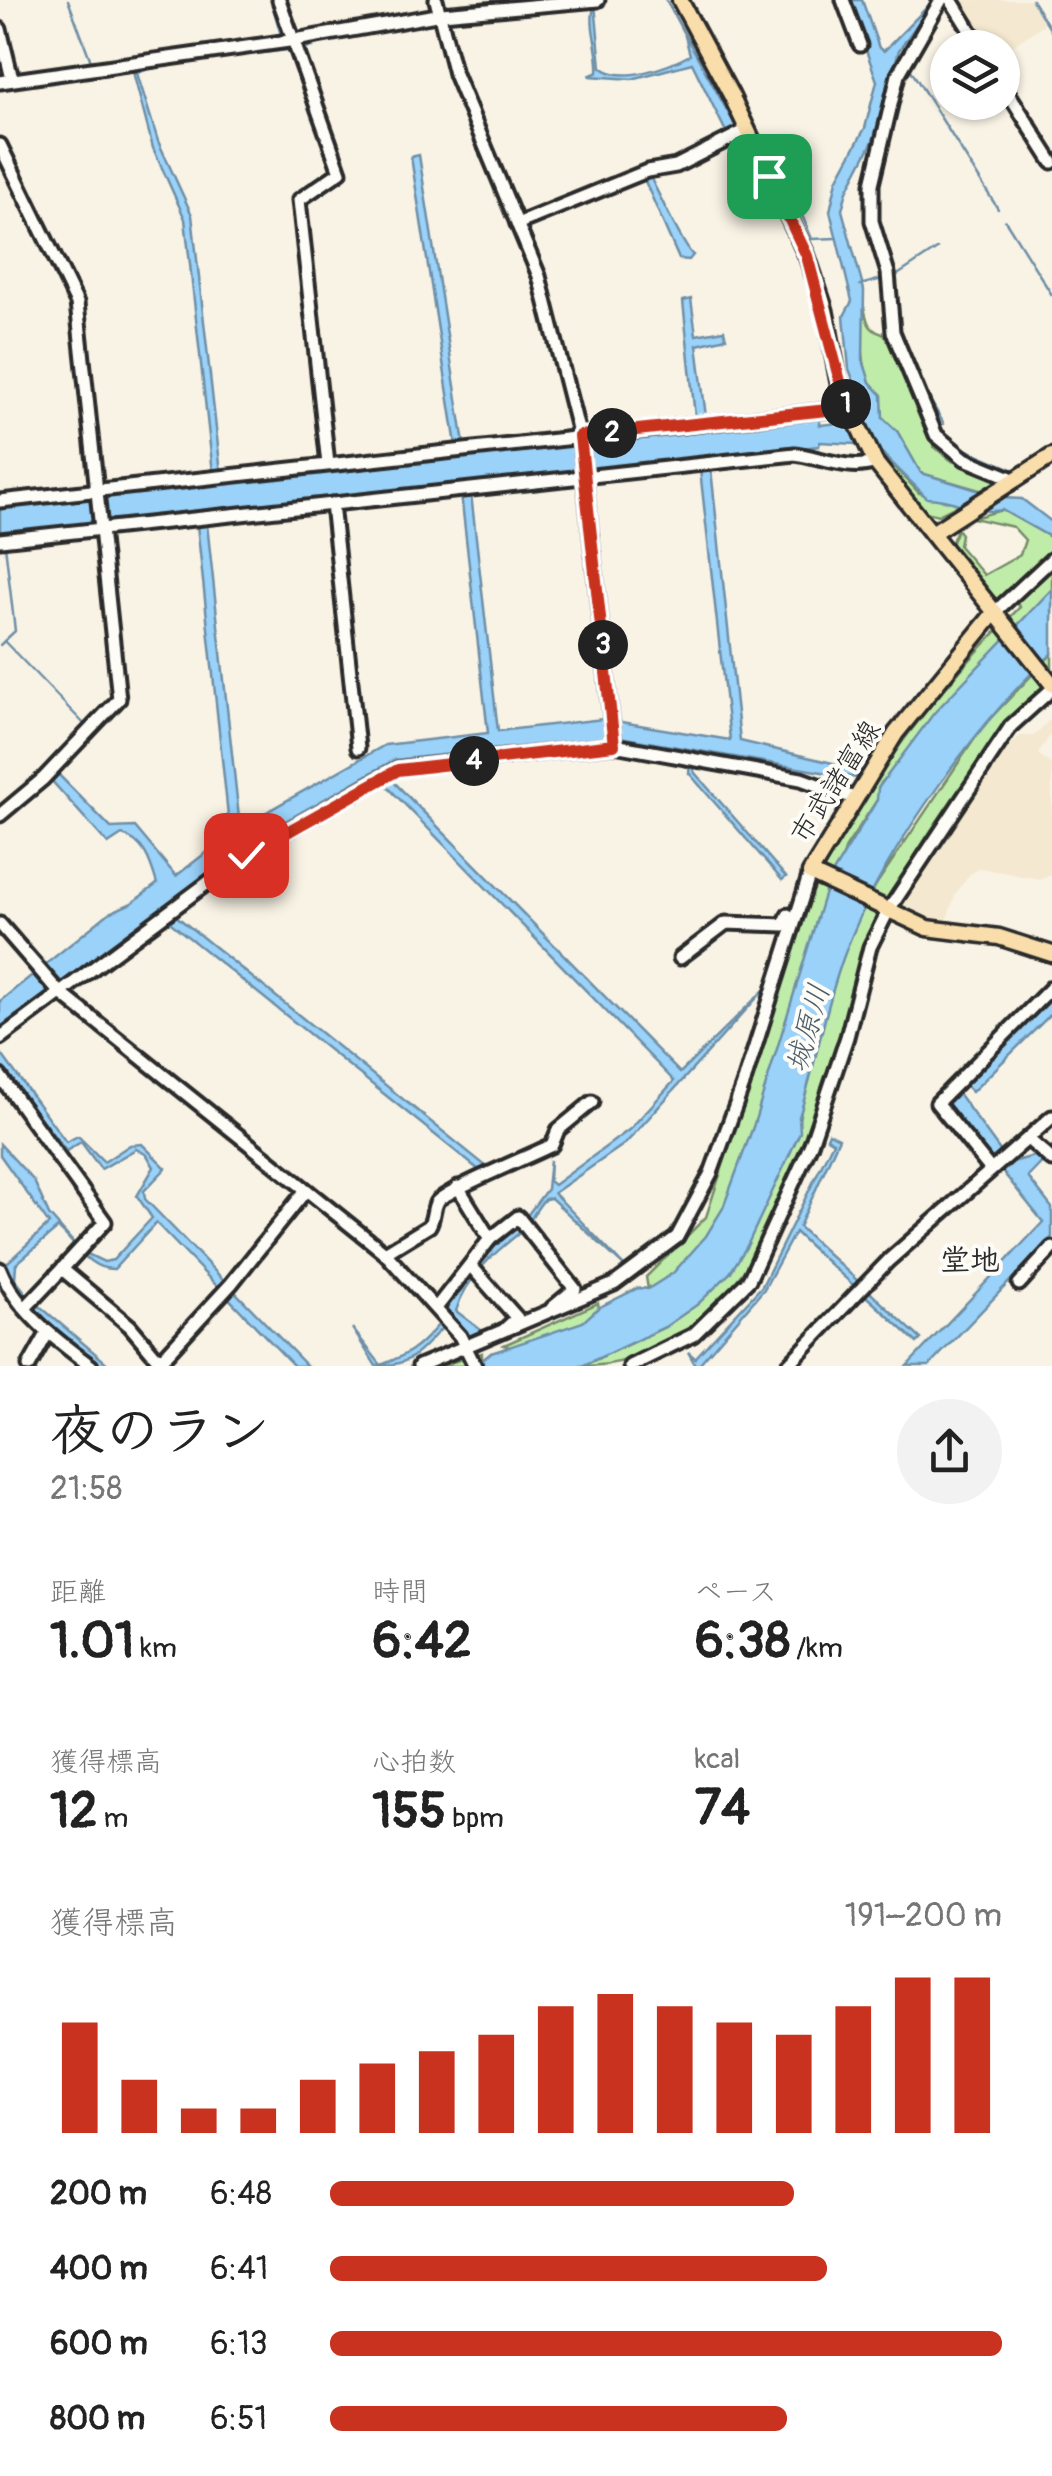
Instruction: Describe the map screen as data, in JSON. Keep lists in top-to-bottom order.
{
  "streets": {
    "main road": ["市武諸富線"]
  },
  "districts": ["堂地"],
  "water": ["城原川"],
  "page": {
    "pins": [
      "1",
      "2",
      "3",
      "4"
    ],
    "heading": ["夜のラン", "21:58"],
    "stats": [
      ["距離", "1.01 km"],
      ["時間", "6:42"],
      ["ペース", "6:38 /km"],
      ["獲得標高", "12 m"],
      ["心拍数", "155 bpm"],
      ["kcal", "74"]
    ],
    "chart": ["獲得標高", "191–200 m"],
    "list": [
      {
        "name": "200 m",
        "note": "6:48"
      },
      {
        "name": "400 m",
        "note": "6:41"
      },
      {
        "name": "600 m",
        "note": "6:13"
      },
      {
        "name": "800 m",
        "note": "6:51"
      }
    ]
  }
}
